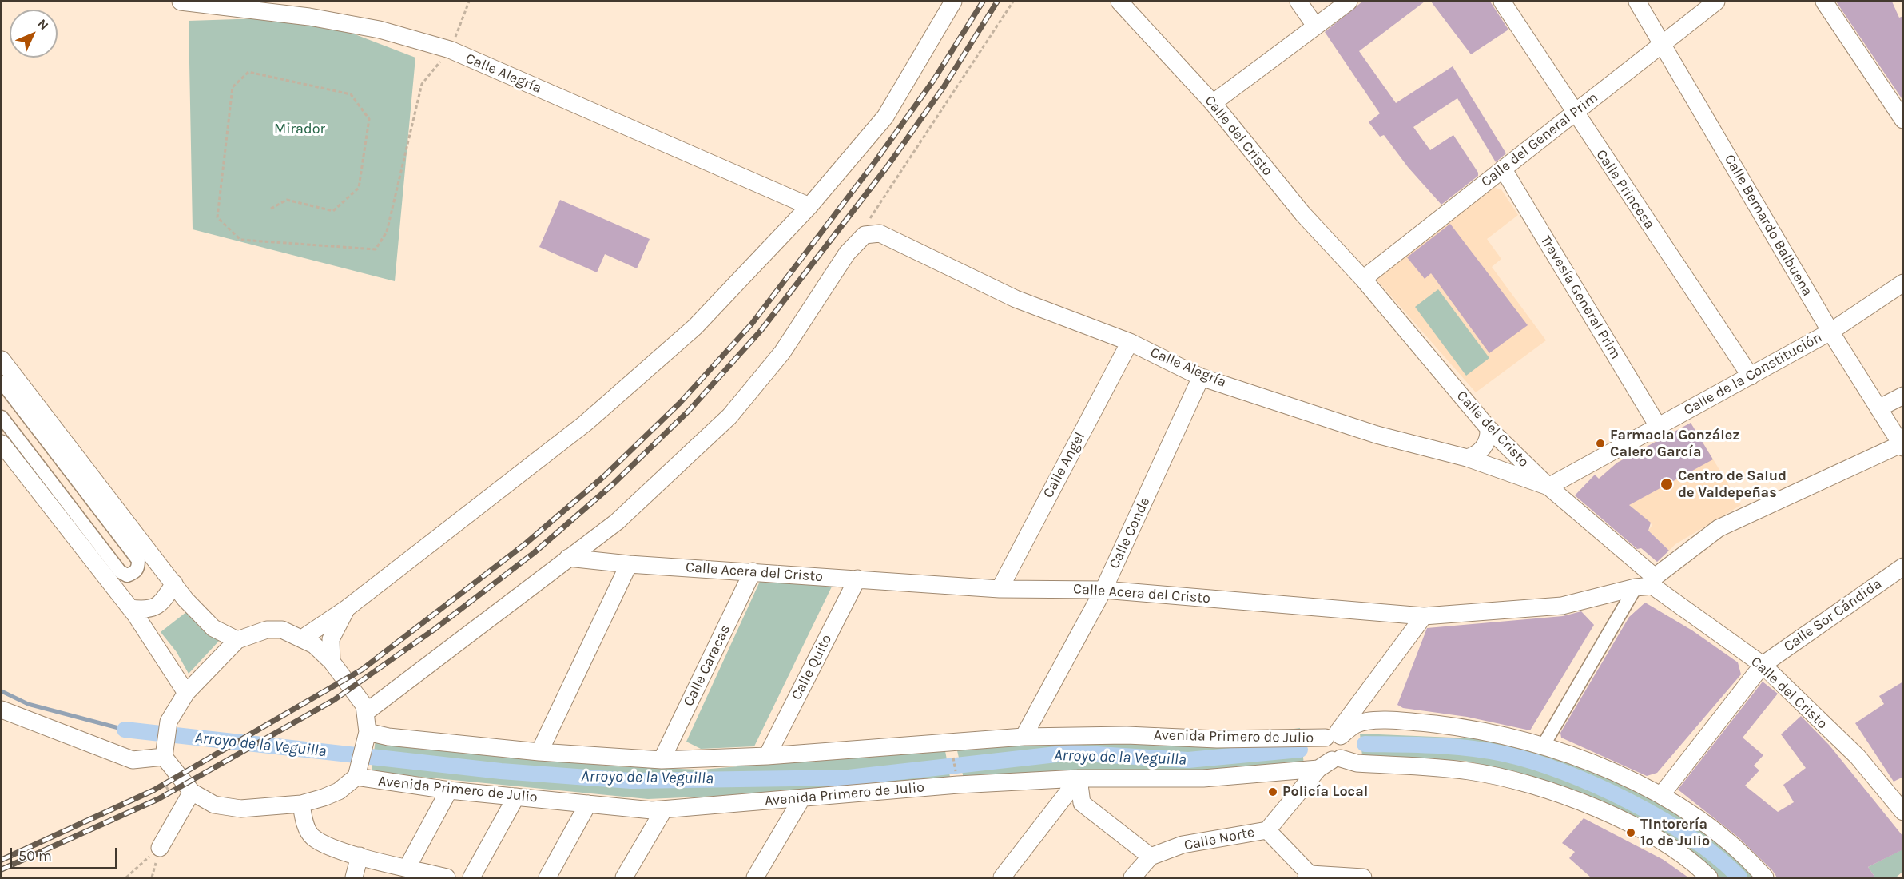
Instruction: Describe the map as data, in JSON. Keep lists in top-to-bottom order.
{
  "streets": {
    "street": [
      "Calle Alegría",
      "Calle del Cristo",
      "Calle del General Prim",
      "Calle Princesa",
      "Calle Bernardo Balbuena",
      "Travesía General Prim",
      "Calle de la Constitución",
      "Calle Angel",
      "Calle Conde",
      "Calle Acera del Cristo",
      "Calle Sor Cándida",
      "Calle Caracas",
      "Calle Quito",
      "Avenida Primero de Julio",
      "Calle Norte"
    ]
  },
  "crossings": [
    ["Calle Alegría", "Calle del Cristo"],
    ["Calle Alegría", "Calle de la Constitución"],
    ["Calle Alegría", "Calle Angel"],
    ["Calle Alegría", "Calle Conde"],
    ["Calle del Cristo", "Calle del General Prim"],
    ["Calle del Cristo", "Calle de la Constitución"],
    ["Calle del Cristo", "Calle Acera del Cristo"],
    ["Calle del Cristo", "Calle Sor Cándida"],
    ["Calle del General Prim", "Calle Princesa"],
    ["Calle del General Prim", "Calle Bernardo Balbuena"],
    ["Calle del General Prim", "Travesía General Prim"],
    ["Calle Princesa", "Calle de la Constitución"],
    ["Calle Bernardo Balbuena", "Calle de la Constitución"],
    ["Travesía General Prim", "Calle de la Constitución"],
    ["Calle Angel", "Calle Acera del Cristo"],
    ["Calle Conde", "Calle Acera del Cristo"],
    ["Calle Conde", "Avenida Primero de Julio"],
    ["Calle Acera del Cristo", "Calle Caracas"],
    ["Calle Acera del Cristo", "Calle Quito"],
    ["Calle Caracas", "Avenida Primero de Julio"],
    ["Calle Quito", "Avenida Primero de Julio"],
    ["Avenida Primero de Julio", "Calle Norte"]
  ],
  "water": ["Arroyo de la Veguilla"],
  "parks": ["Mirador"],
  "places": [
    "Farmacia González Calero García",
    "Centro de Salud de Valdepeñas",
    "Policía Local",
    "Tintorería 1º de Julio"
  ],
  "scale_bar": "50 m",
  "north": "top right"
}
